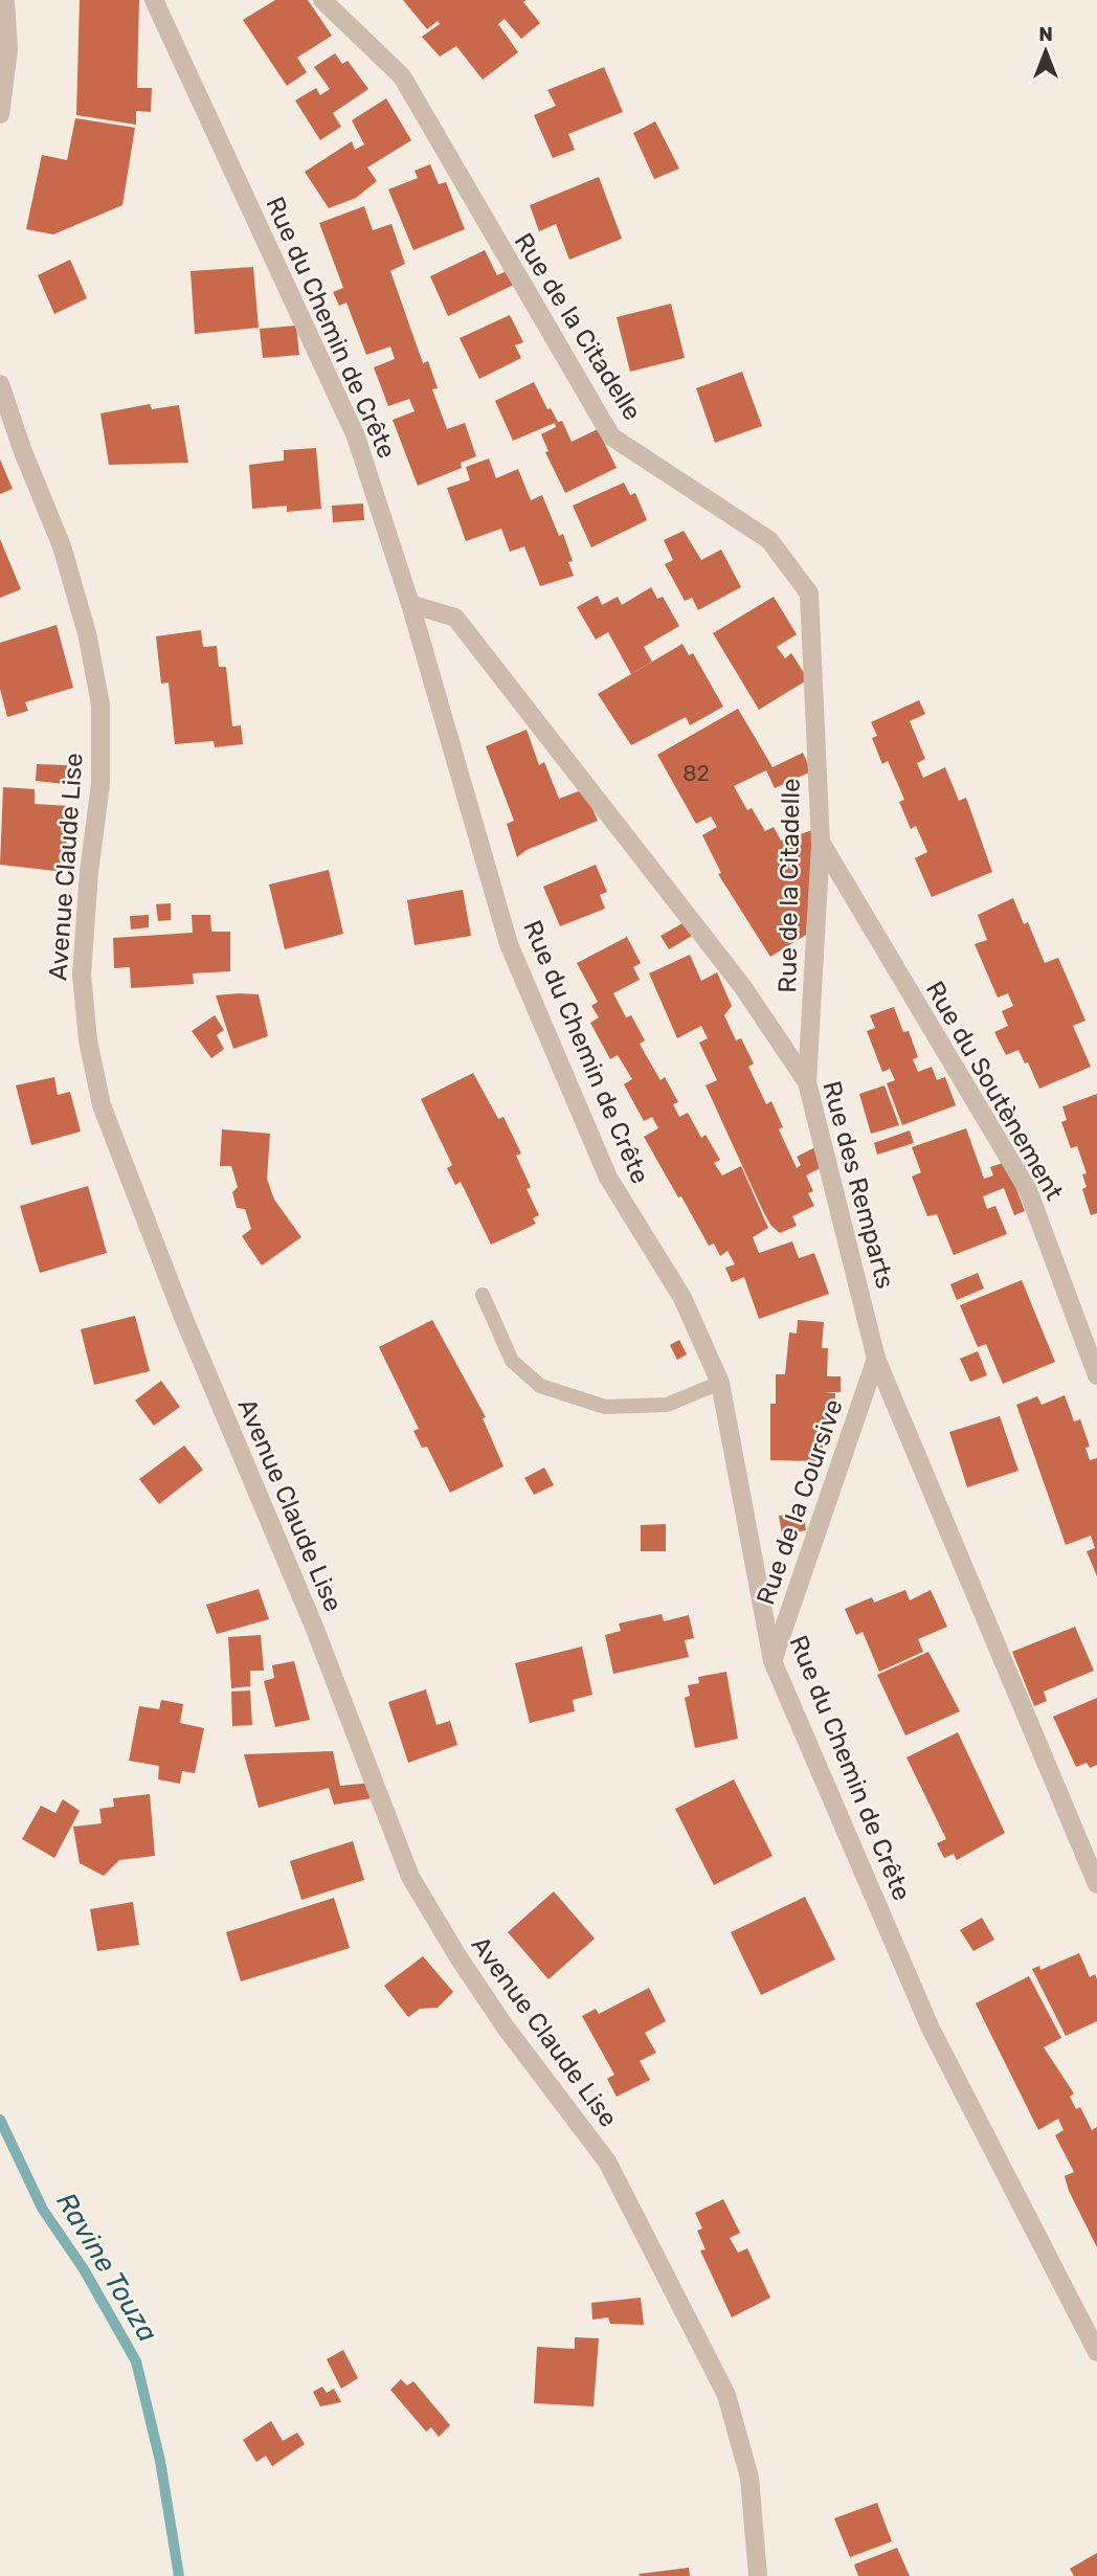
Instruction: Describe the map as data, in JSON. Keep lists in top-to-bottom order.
{
  "streets": {
    "street": [
      "Rue de la Citadelle",
      "Rue du Chemin de Crête",
      "Avenue Claude Lise",
      "Rue du Soutènement",
      "Rue des Remparts",
      "Rue de la Coursive"
    ]
  },
  "crossings": [
    ["Rue de la Citadelle", "Rue du Soutènement"],
    ["Rue de la Citadelle", "Rue des Remparts"],
    ["Rue du Chemin de Crête", "Rue des Remparts"],
    ["Rue du Chemin de Crête", "Rue de la Coursive"],
    ["Rue des Remparts", "Rue de la Coursive"]
  ],
  "water": ["Ravine Touza"],
  "house_numbers": ["82"],
  "north": "top"
}
